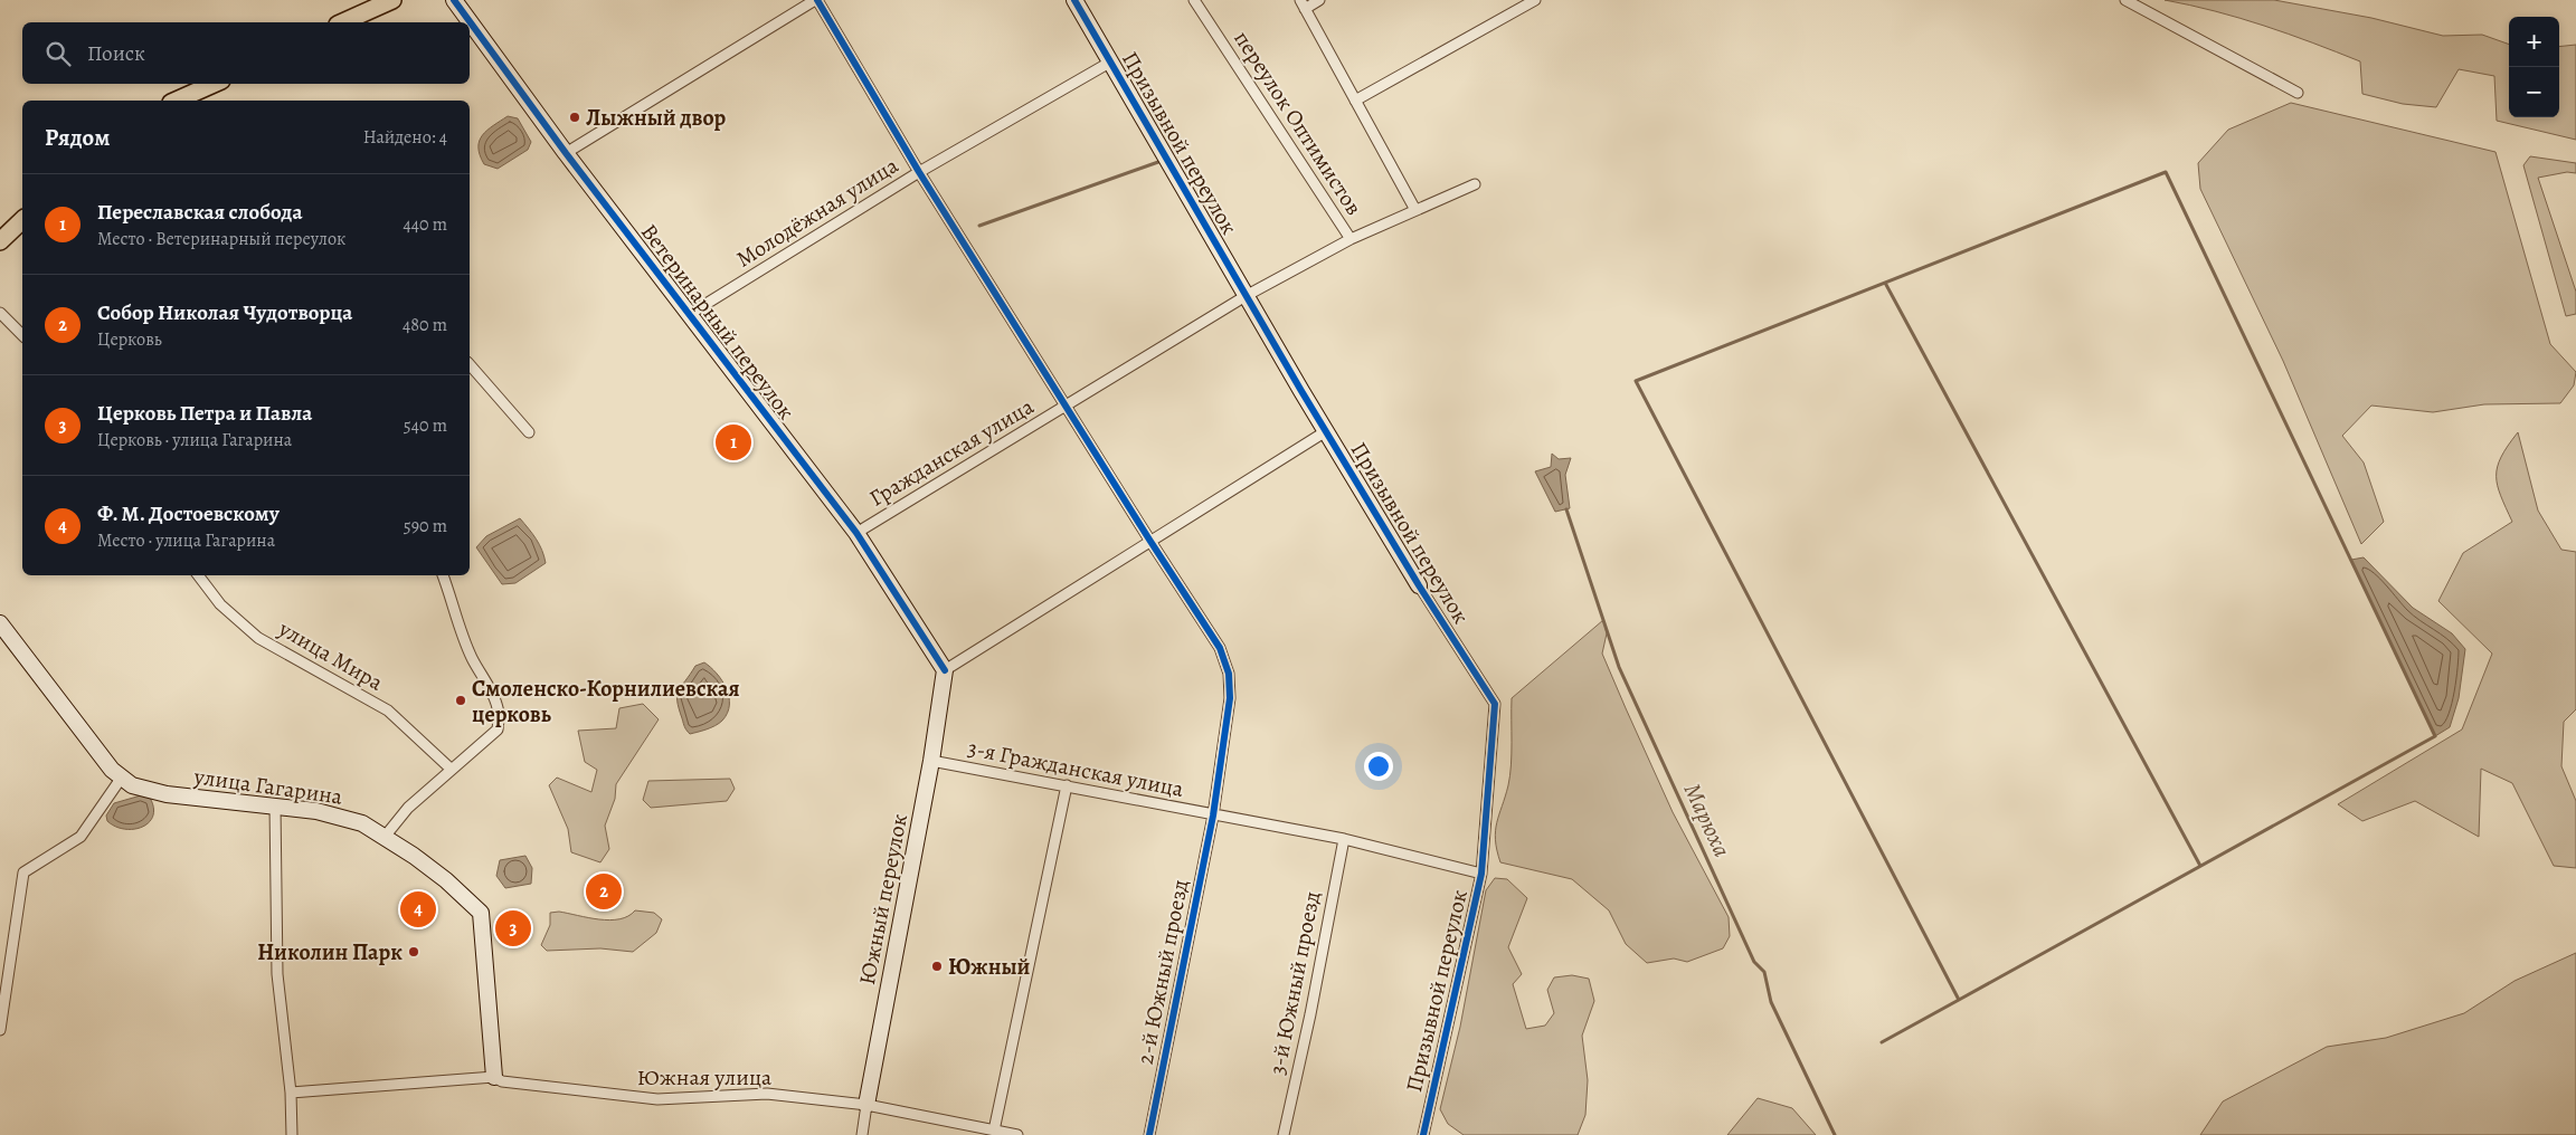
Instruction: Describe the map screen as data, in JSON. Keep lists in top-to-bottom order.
{
  "streets": {
    "street": [
      "переулок Оптимистов",
      "Призывной переулок",
      "Молодёжная улица",
      "Ветеринарный переулок",
      "Гражданская улица",
      "улица Мира",
      "3-я Гражданская улица",
      "улица Гагарина",
      "Южный переулок",
      "2-й Южный проезд",
      "3-й Южный проезд",
      "Южная улица"
    ]
  },
  "crossings": [
    ["переулок Оптимистов", "Гражданская улица"],
    ["Призывной переулок", "Молодёжная улица"],
    ["Призывной переулок", "Гражданская улица"],
    ["Призывной переулок", "3-я Гражданская улица"],
    ["Молодёжная улица", "Ветеринарный переулок"],
    ["Ветеринарный переулок", "Гражданская улица"],
    ["Ветеринарный переулок", "Южный переулок"],
    ["Гражданская улица", "3-я Гражданская улица"],
    ["3-я Гражданская улица", "Южный переулок"],
    ["3-я Гражданская улица", "2-й Южный проезд"],
    ["3-я Гражданская улица", "3-й Южный проезд"],
    ["улица Гагарина", "Южная улица"],
    ["Южный переулок", "Южная улица"]
  ],
  "water": ["Марюха"],
  "places": [
    "Лыжный двор",
    "Смоленско-Корнилиевская церковь",
    "Николин Парк",
    "Южный"
  ],
  "page": {
    "map_buttons": ["+", "−"],
    "search": "Поиск",
    "heading": ["Рядом", "Найдено: 4"],
    "list": [
      {
        "mark": "1",
        "name": "Переславская слобода",
        "note": "Место · Ветеринарный переулок",
        "value": "440 m"
      },
      {
        "mark": "2",
        "name": "Собор Николая Чудотворца",
        "note": "Церковь",
        "value": "480 m"
      },
      {
        "mark": "3",
        "name": "Церковь Петра и Павла",
        "note": "Церковь · улица Гагарина",
        "value": "540 m"
      },
      {
        "mark": "4",
        "name": "Ф. М. Достоевскому",
        "note": "Место · улица Гагарина",
        "value": "590 m"
      }
    ],
    "pins": [
      "1",
      "2",
      "4",
      "3"
    ]
  }
}
